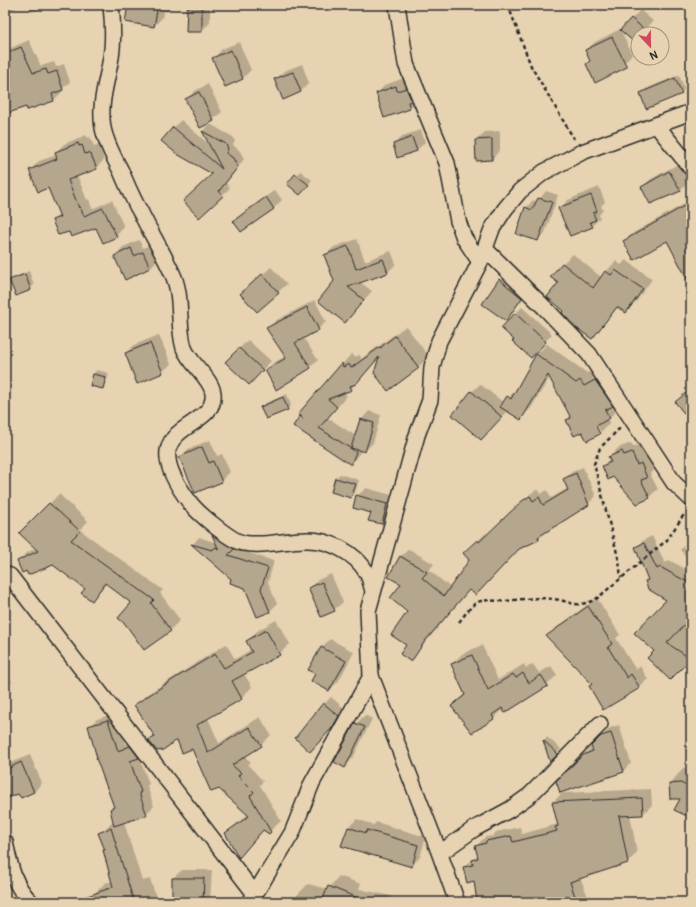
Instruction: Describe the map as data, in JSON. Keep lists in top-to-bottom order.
{
  "north": "bottom"
}
